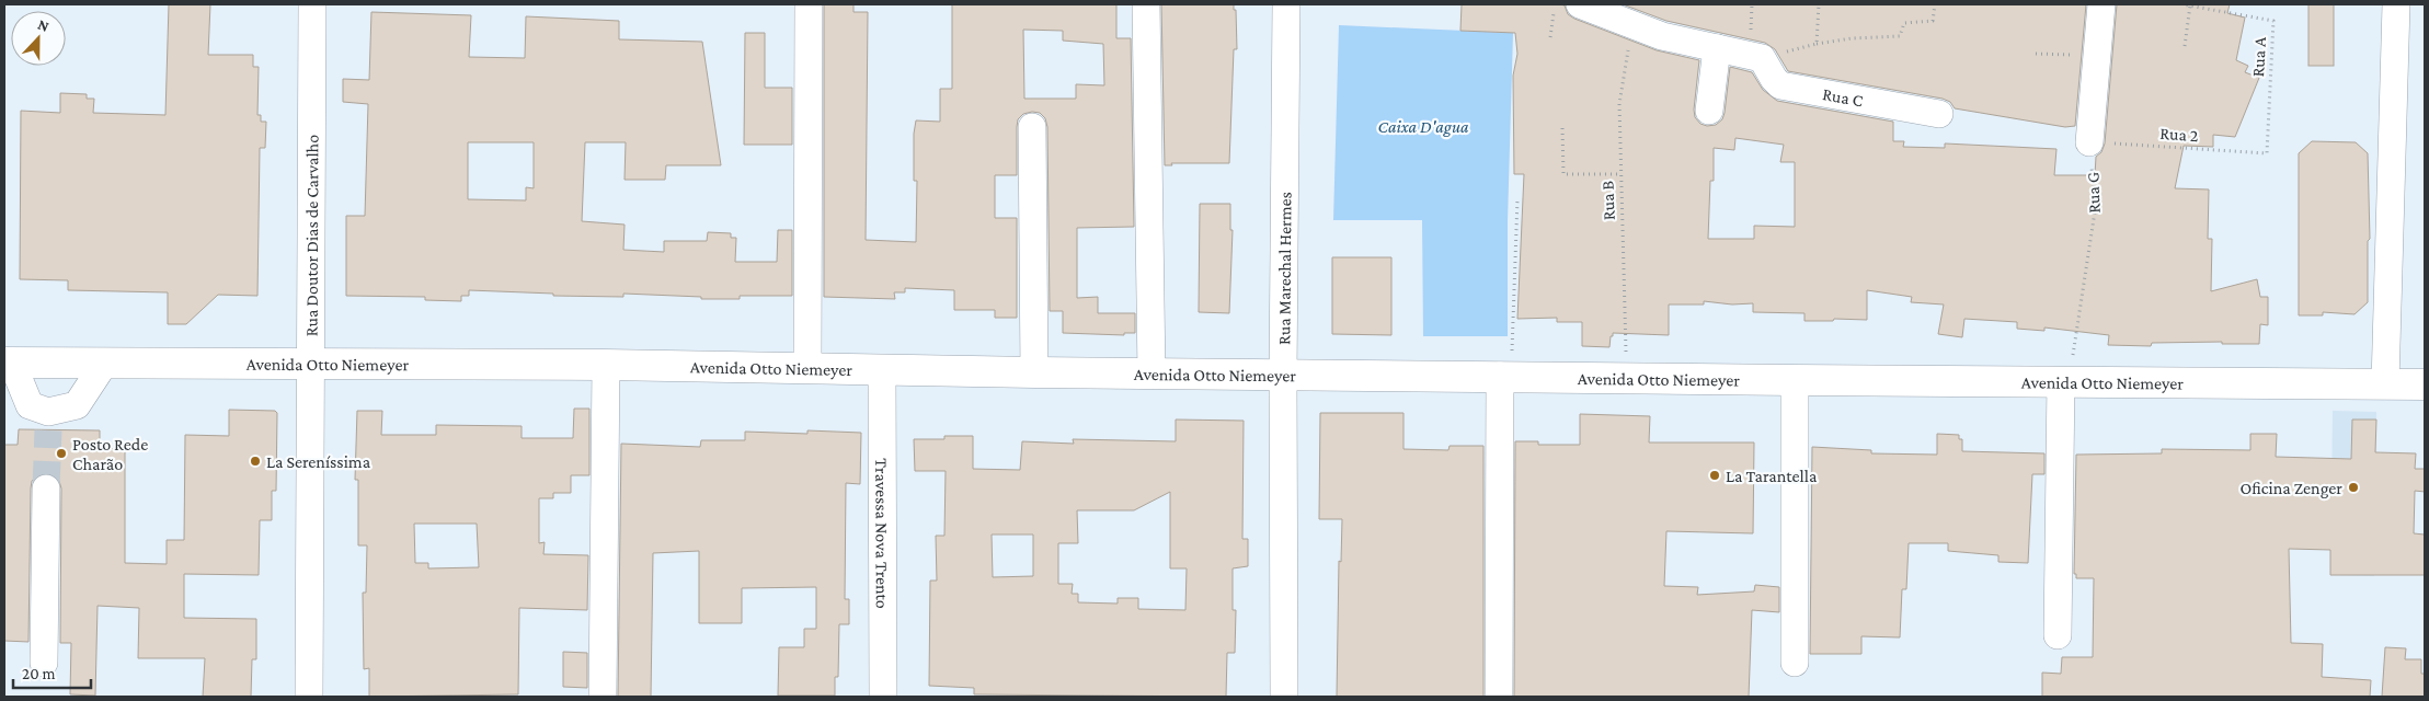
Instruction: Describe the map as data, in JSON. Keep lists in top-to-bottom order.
{
  "streets": {
    "main road": ["Avenida Otto Niemeyer"],
    "street": [
      "Rua C",
      "Rua Doutor Dias de Carvalho",
      "Rua Marechal Hermes",
      "Travessa Nova Trento"
    ],
    "path": [
      "Rua A",
      "Rua 2",
      "Rua G",
      "Rua B"
    ]
  },
  "crossings": [
    ["Rua A", "Rua 2"],
    ["Rua 2", "Rua G"],
    ["Rua G", "Avenida Otto Niemeyer"],
    ["Rua B", "Avenida Otto Niemeyer"],
    ["Rua Doutor Dias de Carvalho", "Avenida Otto Niemeyer"],
    ["Rua Marechal Hermes", "Avenida Otto Niemeyer"],
    ["Avenida Otto Niemeyer", "Travessa Nova Trento"]
  ],
  "parks": ["Caixa D'agua"],
  "places": [
    "Posto Rede Charão",
    "La Sereníssima",
    "La Tarantella",
    "Oficina Zenger"
  ],
  "scale_bar": "20 m",
  "north": "top"
}
